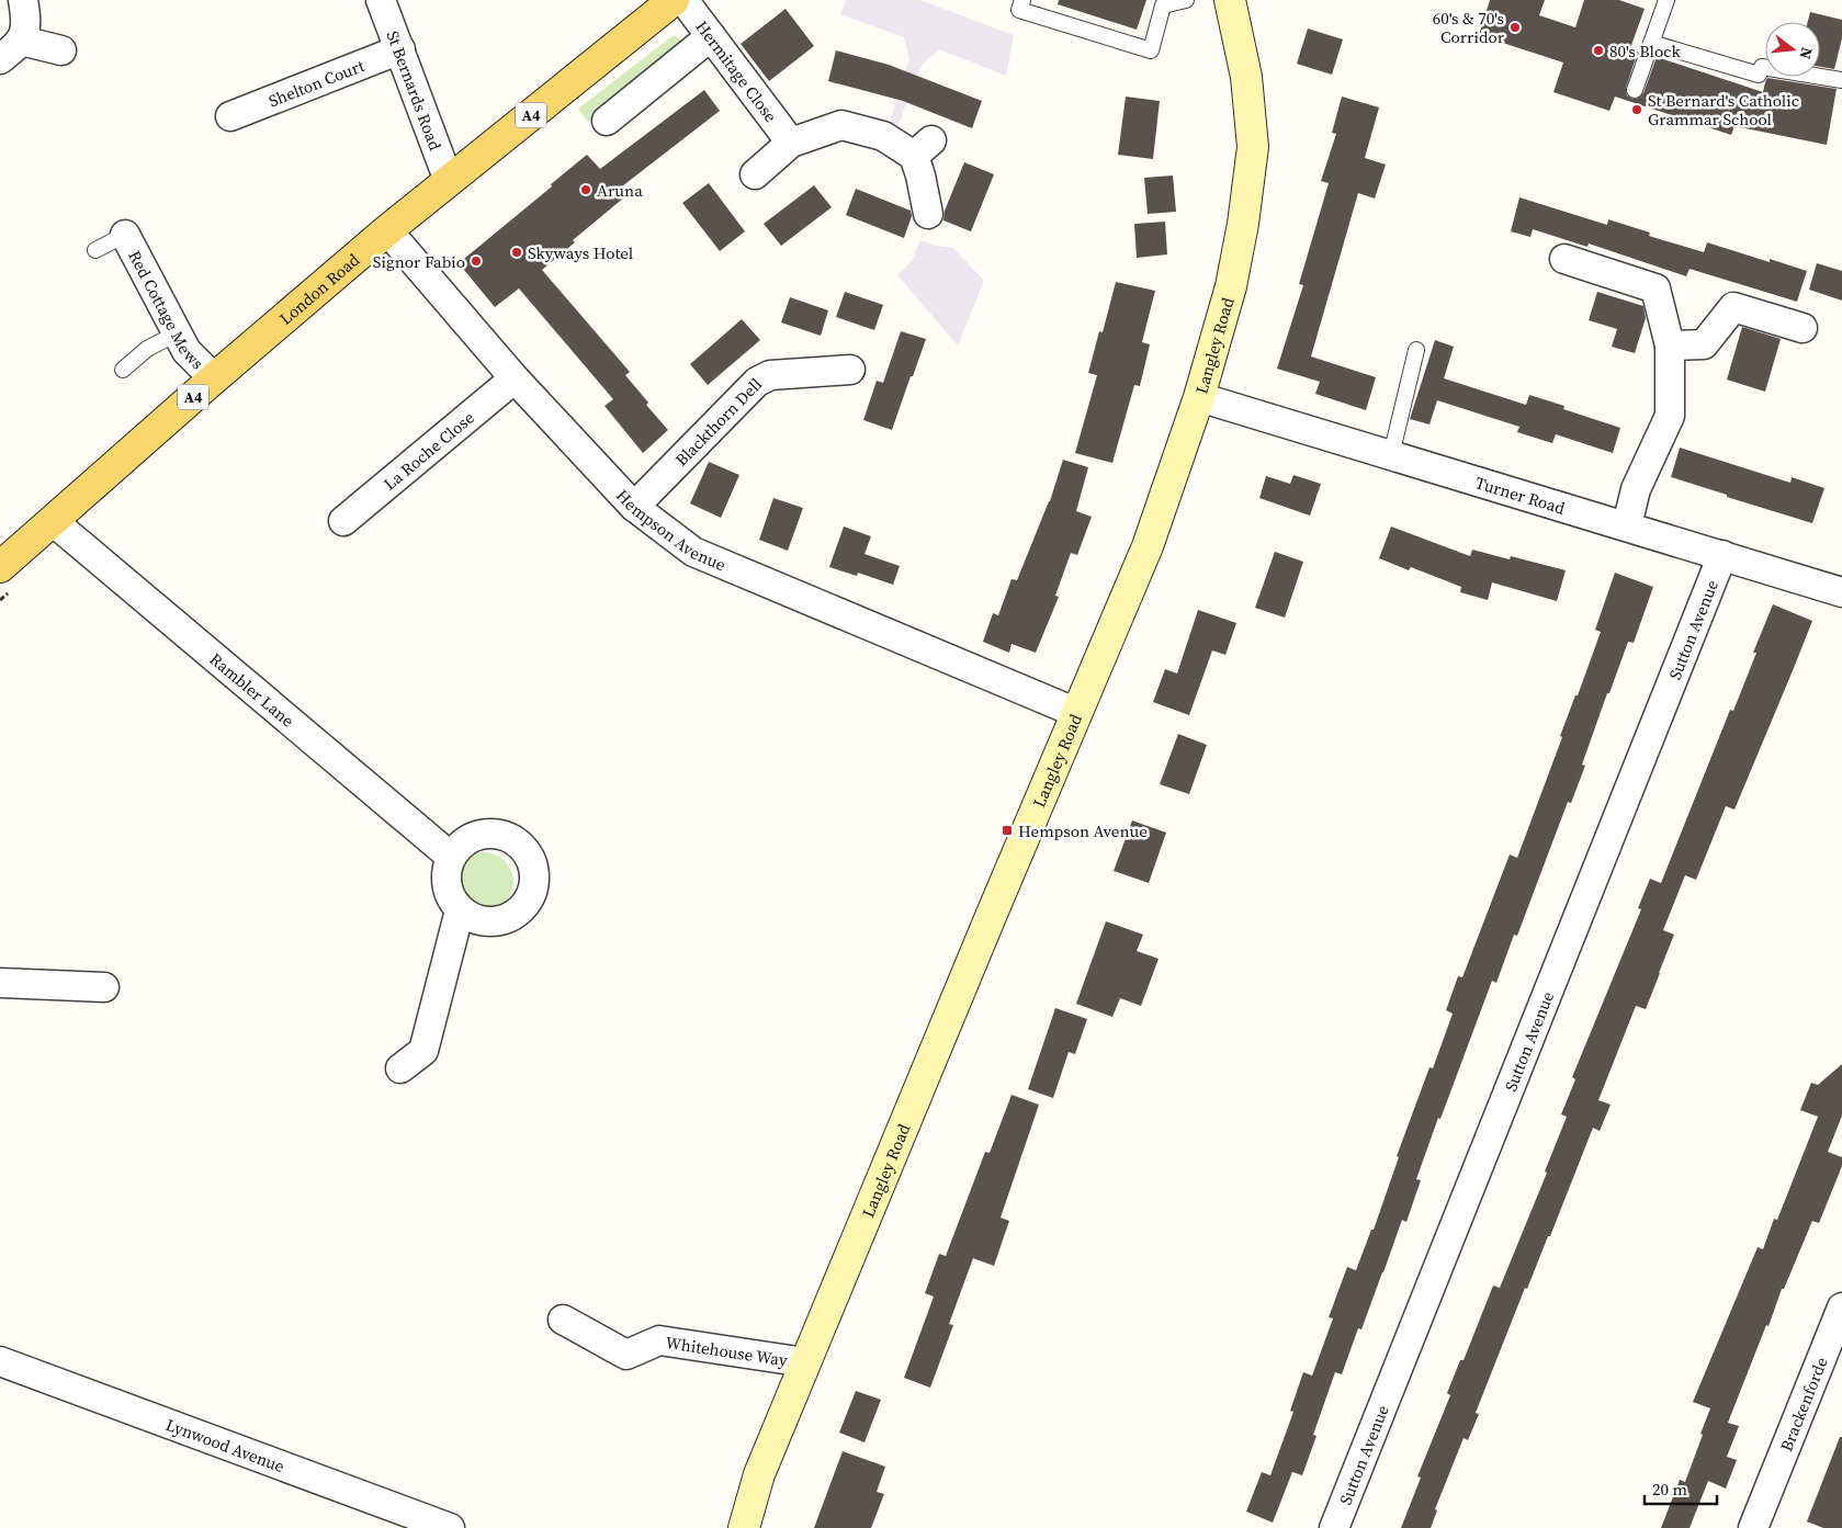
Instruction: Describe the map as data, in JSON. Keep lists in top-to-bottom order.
{
  "streets": {
    "main road": ["A4", "London Road"],
    "street": [
      "Hermitage Close",
      "Shelton Court",
      "St Bernards Road",
      "Red Cottage Mews",
      "Langley Road",
      "Blackthorn Dell",
      "La Roche Close",
      "Turner Road",
      "Hempson Avenue",
      "Sutton Avenue",
      "Rambler Lane",
      "Whitehouse Way",
      "Brackenforde",
      "Lynwood Avenue"
    ]
  },
  "crossings": [
    ["Shelton Court", "St Bernards Road"],
    ["St Bernards Road", "London Road"],
    ["London Road", "Red Cottage Mews"],
    ["London Road", "Hempson Avenue"],
    ["London Road", "Rambler Lane"],
    ["Langley Road", "Turner Road"],
    ["Langley Road", "Hempson Avenue"],
    ["Langley Road", "Whitehouse Way"],
    ["Blackthorn Dell", "Hempson Avenue"],
    ["La Roche Close", "Hempson Avenue"],
    ["Turner Road", "Sutton Avenue"]
  ],
  "places": {
    "other": [
      "60's & 70's Corridor",
      "80's Block",
      "St Bernard's Catholic Grammar School",
      "Aruna",
      "Skyways Hotel",
      "Signor Fabio"
    ],
    "transit": ["Hempson Avenue"]
  },
  "scale_bar": "20 m",
  "north": "right"
}
